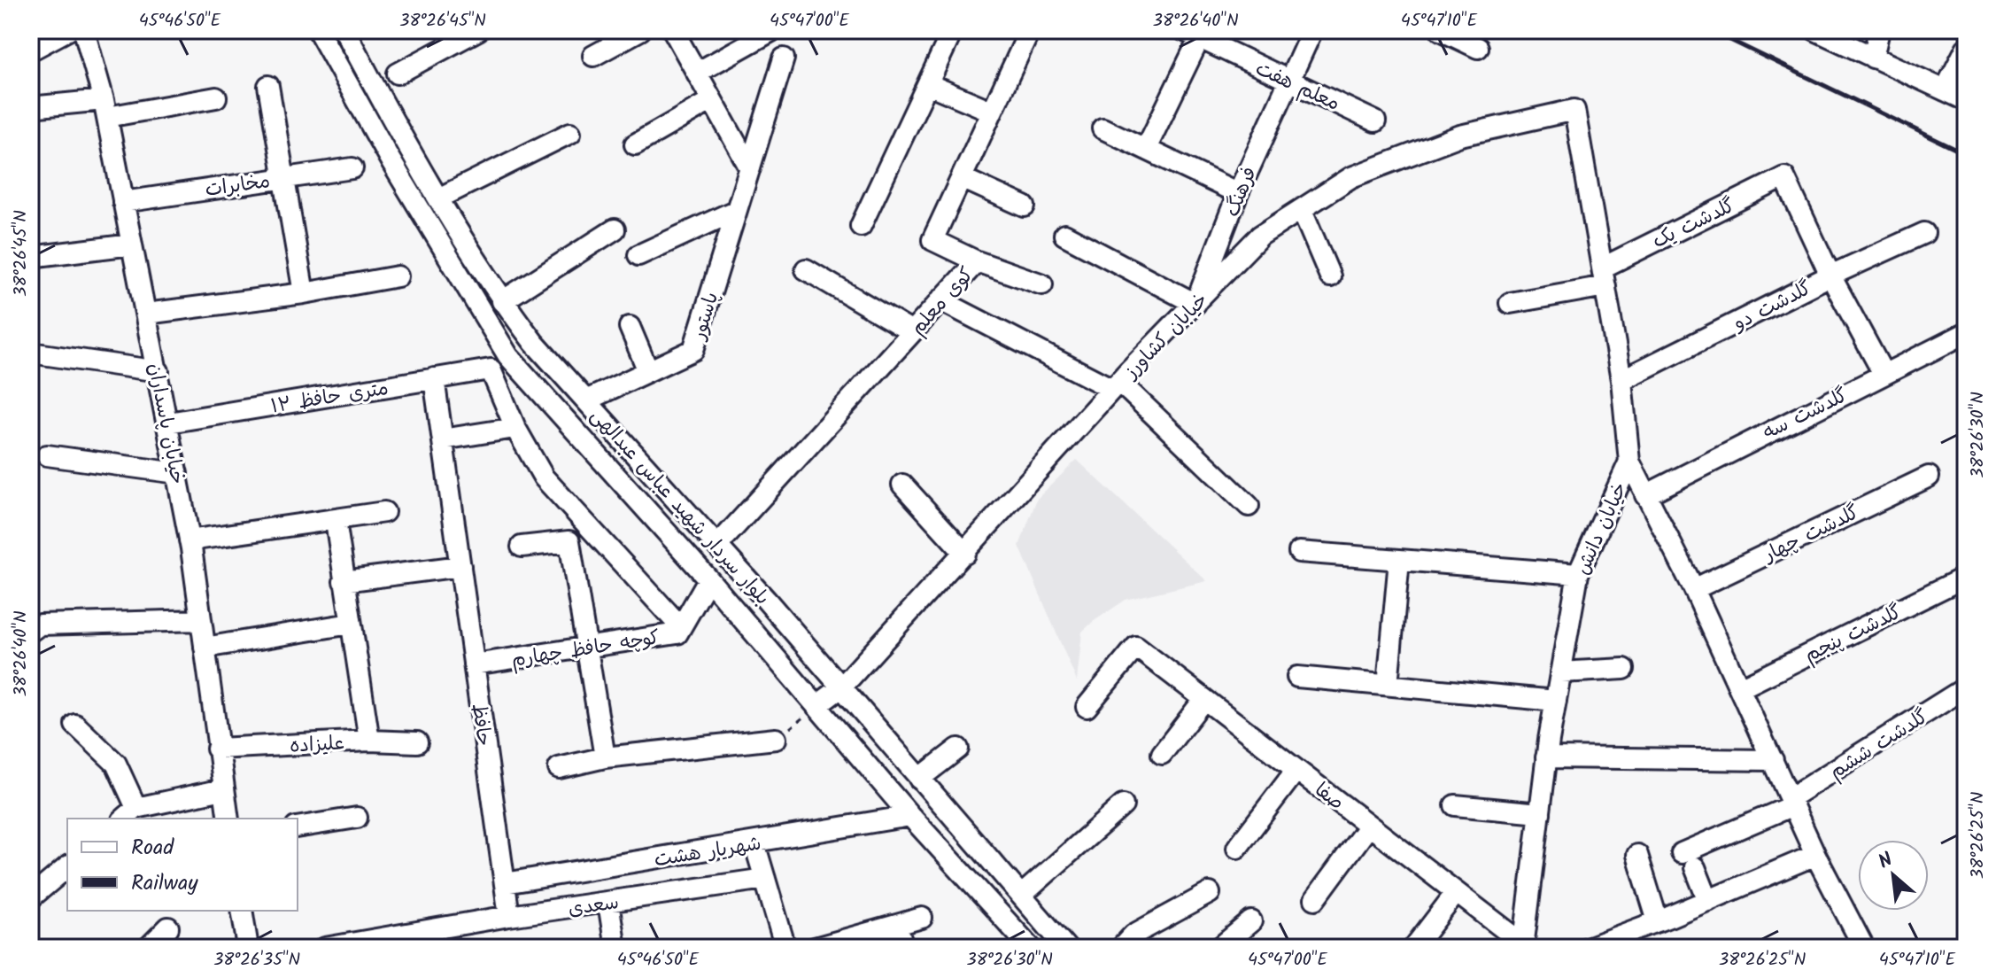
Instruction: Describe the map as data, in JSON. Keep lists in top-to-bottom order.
{
  "streets": {
    "street": [
      "معلم هفت",
      "مخابرات",
      "فرهنگ",
      "گلدشت یک",
      "کوی معلم",
      "گلدشت دو",
      "پاستور",
      "خیابان کشاورز",
      "۱۲ متری حافظ",
      "گلدشت سه",
      "خیابان پاسداران",
      "بلوار سردار شهید عباس عبدالهی",
      "خیابان دانش",
      "گلدشت چهار",
      "گلدشت پنجم",
      "کوچه حافظ چهارم",
      "حافظ",
      "علیزاده",
      "گلدشت ششم",
      "صفا",
      "شهریار هشت",
      "سعدی"
    ]
  },
  "crossings": [
    ["معلم هفت", "فرهنگ"],
    ["مخابرات", "خیابان پاسداران"],
    ["فرهنگ", "خیابان کشاورز"],
    ["گلدشت یک", "گلدشت دو"],
    ["گلدشت یک", "خیابان دانش"],
    ["کوی معلم", "بلوار سردار شهید عباس عبدالهی"],
    ["گلدشت دو", "خیابان دانش"],
    ["پاستور", "بلوار سردار شهید عباس عبدالهی"],
    ["خیابان کشاورز", "بلوار سردار شهید عباس عبدالهی"],
    ["خیابان کشاورز", "خیابان دانش"],
    ["۱۲ متری حافظ", "خیابان پاسداران"],
    ["۱۲ متری حافظ", "حافظ"],
    ["خیابان پاسداران", "علیزاده"],
    ["بلوار سردار شهید عباس عبدالهی", "کوچه حافظ چهارم"],
    ["بلوار سردار شهید عباس عبدالهی", "شهریار هشت"],
    ["خیابان دانش", "صفا"],
    ["کوچه حافظ چهارم", "حافظ"],
    ["حافظ", "شهریار هشت"],
    ["حافظ", "سعدی"]
  ],
  "legend": ["Road", "Railway"],
  "north": "top left",
  "coordinates": [
    "45°46'50\"E",
    "38°26'45\"N",
    "45°47'00\"E",
    "38°26'40\"N",
    "45°47'10\"E",
    "38°26'30\"N",
    "38°26'25\"N",
    "38°26'35\"N"
  ]
}
